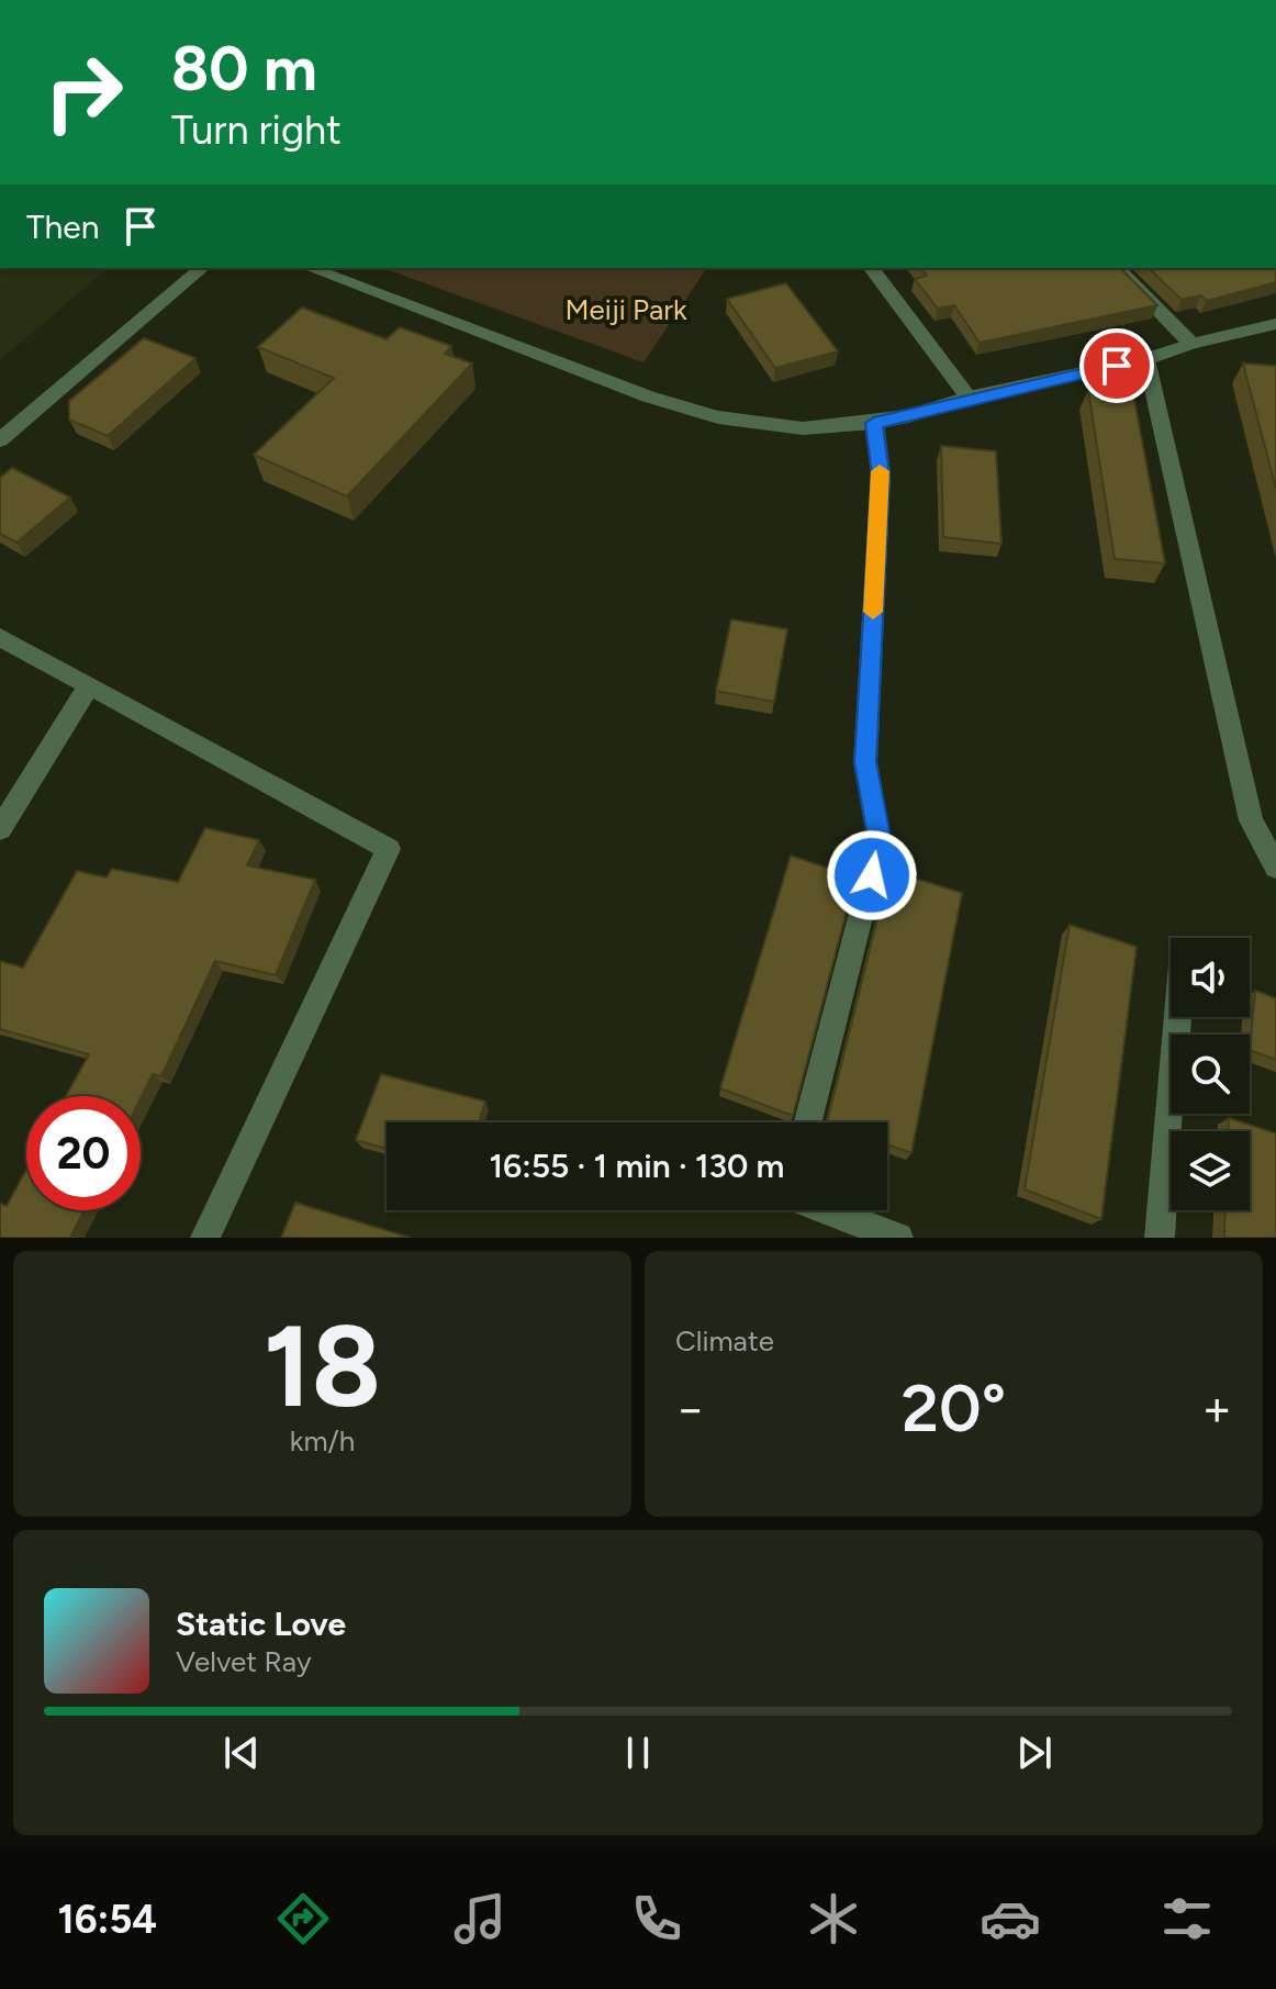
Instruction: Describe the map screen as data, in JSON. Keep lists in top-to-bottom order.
{
  "parks": ["Meiji Park"],
  "page": {
    "turn": ["80 m", "Turn right"],
    "then": "Then",
    "limit": "20",
    "trip": "16:55 · 1 min · 130 m",
    "tile": [
      ["18", "km/h"],
      "Climate"
    ],
    "heat": ["−", "20°", "+"],
    "song": ["Static Love", "Velvet Ray"],
    "tabs": "16:54"
  }
}
